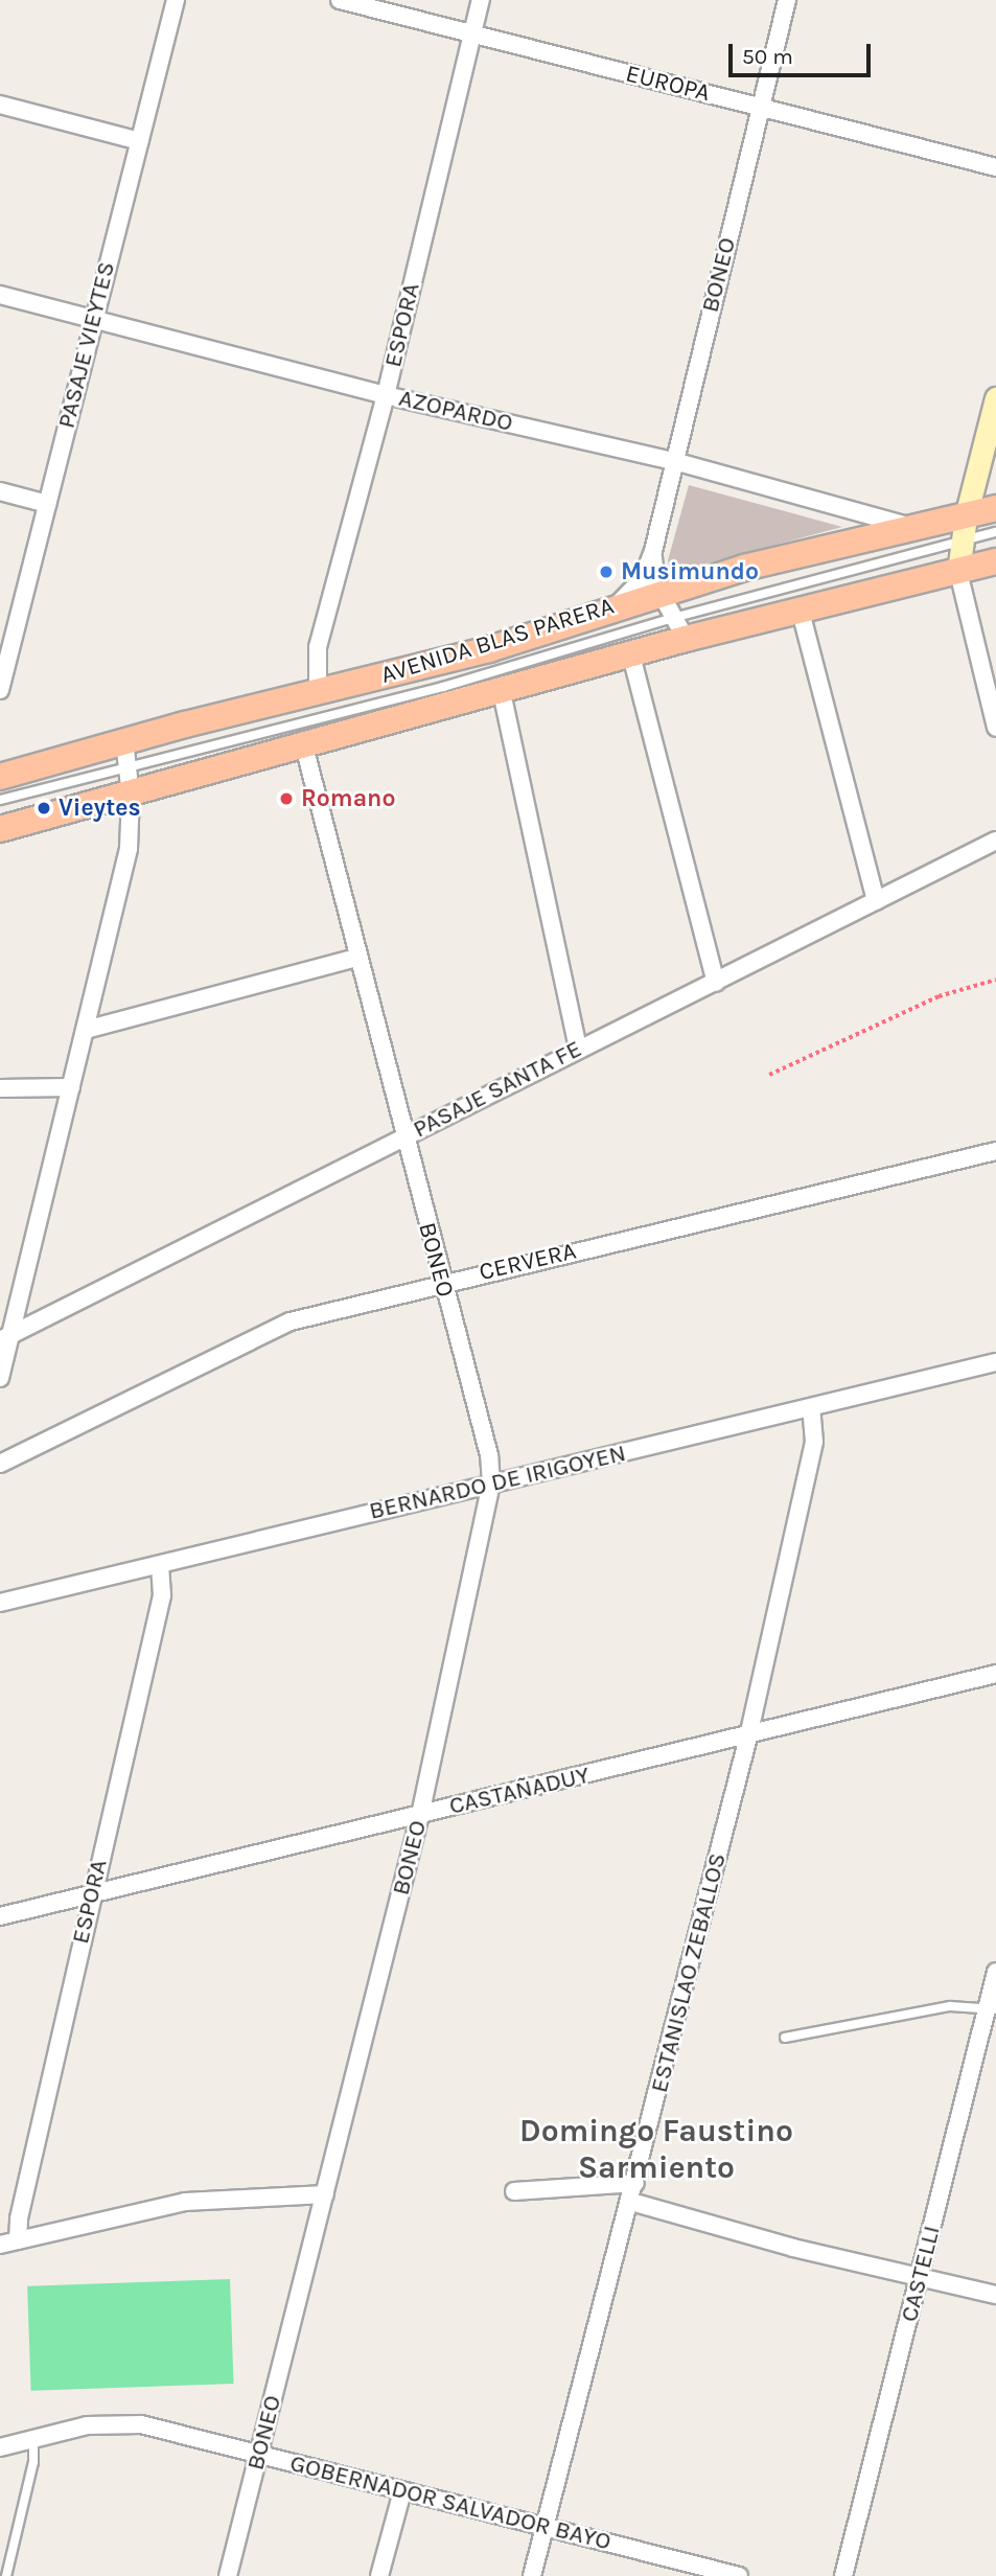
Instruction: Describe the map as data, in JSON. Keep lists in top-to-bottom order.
{
  "streets": {
    "main road": ["AVENIDA BLAS PARERA"],
    "street": [
      "EUROPA",
      "BONEO",
      "ESPORA",
      "PASAJE VIEYTES",
      "AZOPARDO",
      "PASAJE SANTA FE",
      "CERVERA",
      "BERNARDO DE IRIGOYEN",
      "CASTAÑADUY",
      "ESTANISLAO ZEBALLOS",
      "CASTELLI",
      "GOBERNADOR SALVADOR BAYO"
    ]
  },
  "crossings": [
    ["EUROPA", "BONEO"],
    ["EUROPA", "ESPORA"],
    ["BONEO", "AZOPARDO"],
    ["BONEO", "AVENIDA BLAS PARERA"],
    ["BONEO", "PASAJE SANTA FE"],
    ["BONEO", "CERVERA"],
    ["BONEO", "BERNARDO DE IRIGOYEN"],
    ["BONEO", "CASTAÑADUY"],
    ["BONEO", "GOBERNADOR SALVADOR BAYO"],
    ["ESPORA", "AZOPARDO"],
    ["ESPORA", "AVENIDA BLAS PARERA"],
    ["ESPORA", "BERNARDO DE IRIGOYEN"],
    ["ESPORA", "CASTAÑADUY"],
    ["PASAJE VIEYTES", "AZOPARDO"],
    ["AZOPARDO", "AVENIDA BLAS PARERA"],
    ["BERNARDO DE IRIGOYEN", "ESTANISLAO ZEBALLOS"],
    ["CASTAÑADUY", "ESTANISLAO ZEBALLOS"],
    ["ESTANISLAO ZEBALLOS", "GOBERNADOR SALVADOR BAYO"]
  ],
  "districts": ["Domingo Faustino Sarmiento"],
  "places": ["Musimundo", "Romano", "Vieytes"],
  "scale_bar": "50 m"
}
